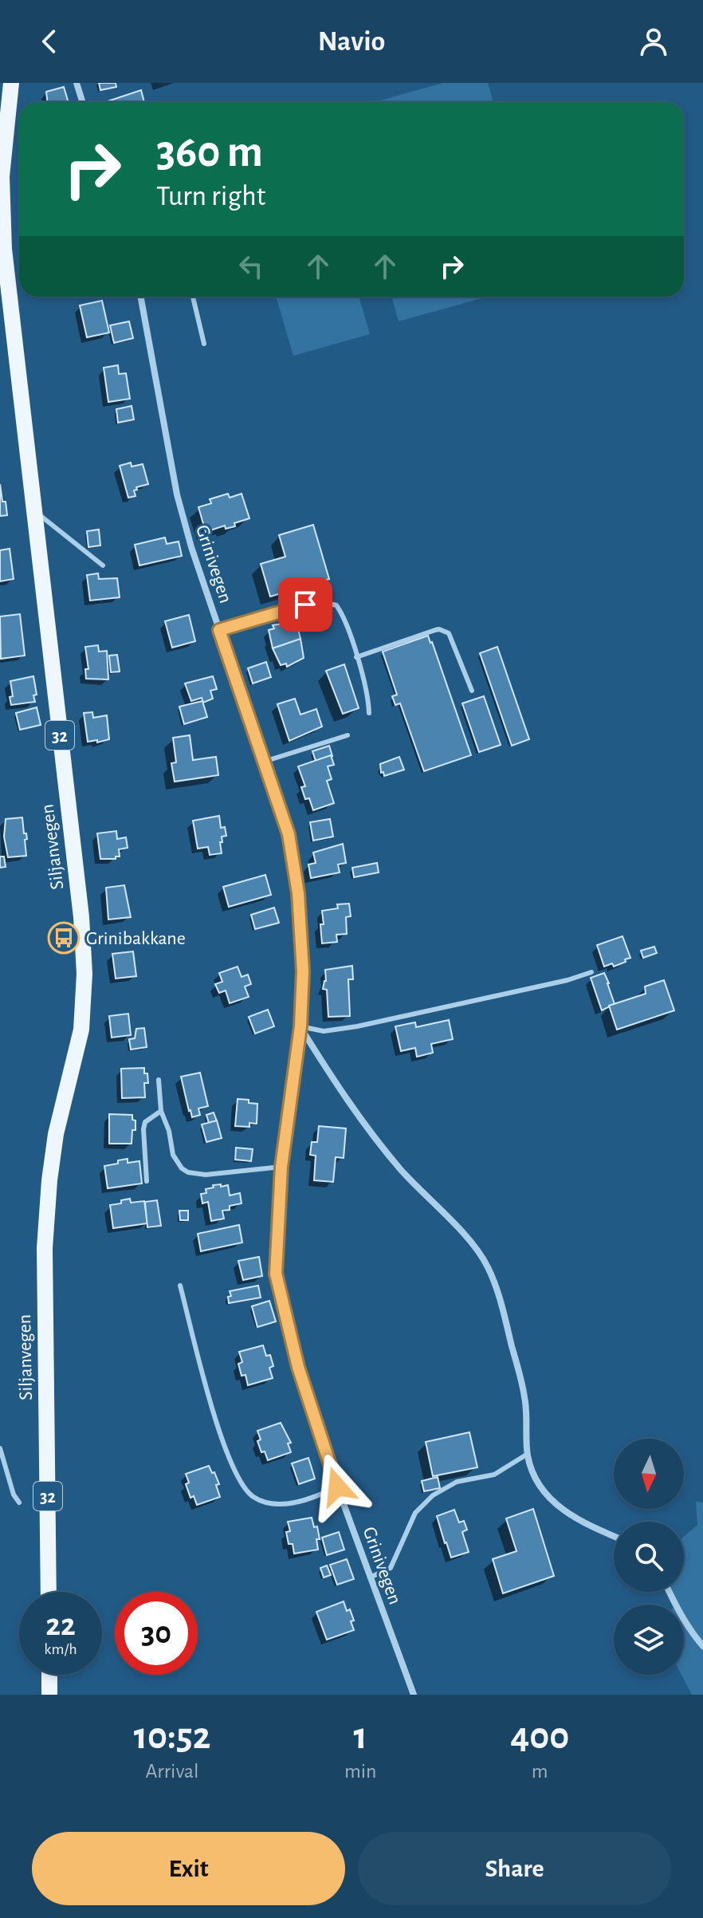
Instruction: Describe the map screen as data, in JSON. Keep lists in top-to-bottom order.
{
  "streets": {
    "main road": ["32", "Siljanvegen"],
    "street": ["Grinivegen"]
  },
  "places": {
    "bus stop": ["Grinibakkane"]
  },
  "north": "bottom",
  "page": {
    "header": "Navio",
    "turn": ["360 m", "Turn right"],
    "speed": "22 km/h",
    "limit": "30",
    "eta": [
      "10:52",
      "Arrival",
      "1",
      "min",
      "400",
      "m"
    ],
    "buttons": ["Exit", "Share"]
  }
}
